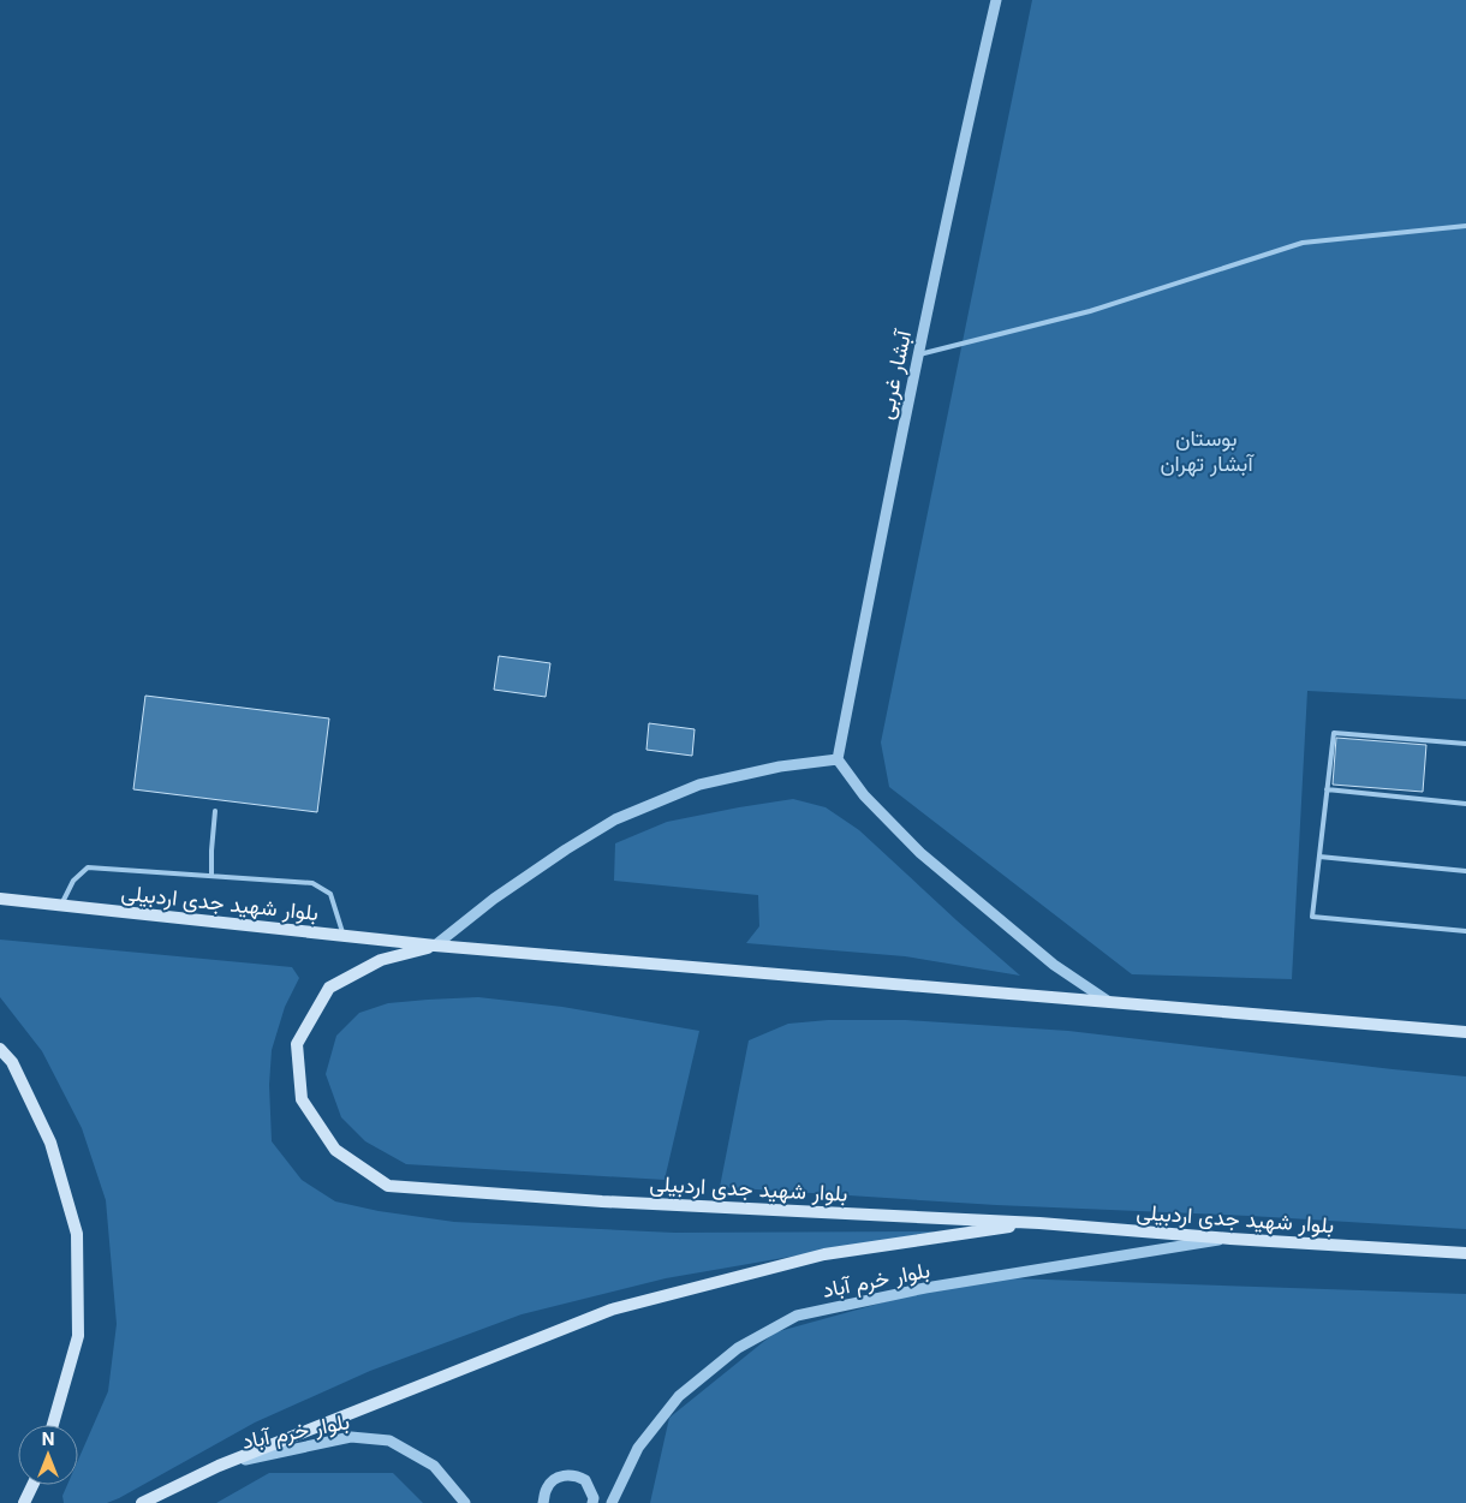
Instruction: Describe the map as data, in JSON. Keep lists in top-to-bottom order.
{
  "streets": {
    "main road": ["بلوار شهید جدی اردبیلی"],
    "street": ["آبشار غربی", "بلوار خرم آباد"]
  },
  "crossings": [
    ["بلوار شهید جدی اردبیلی", "بلوار خرم آباد"]
  ],
  "parks": ["بوستان آبشار تهران"],
  "north": "top"
}
